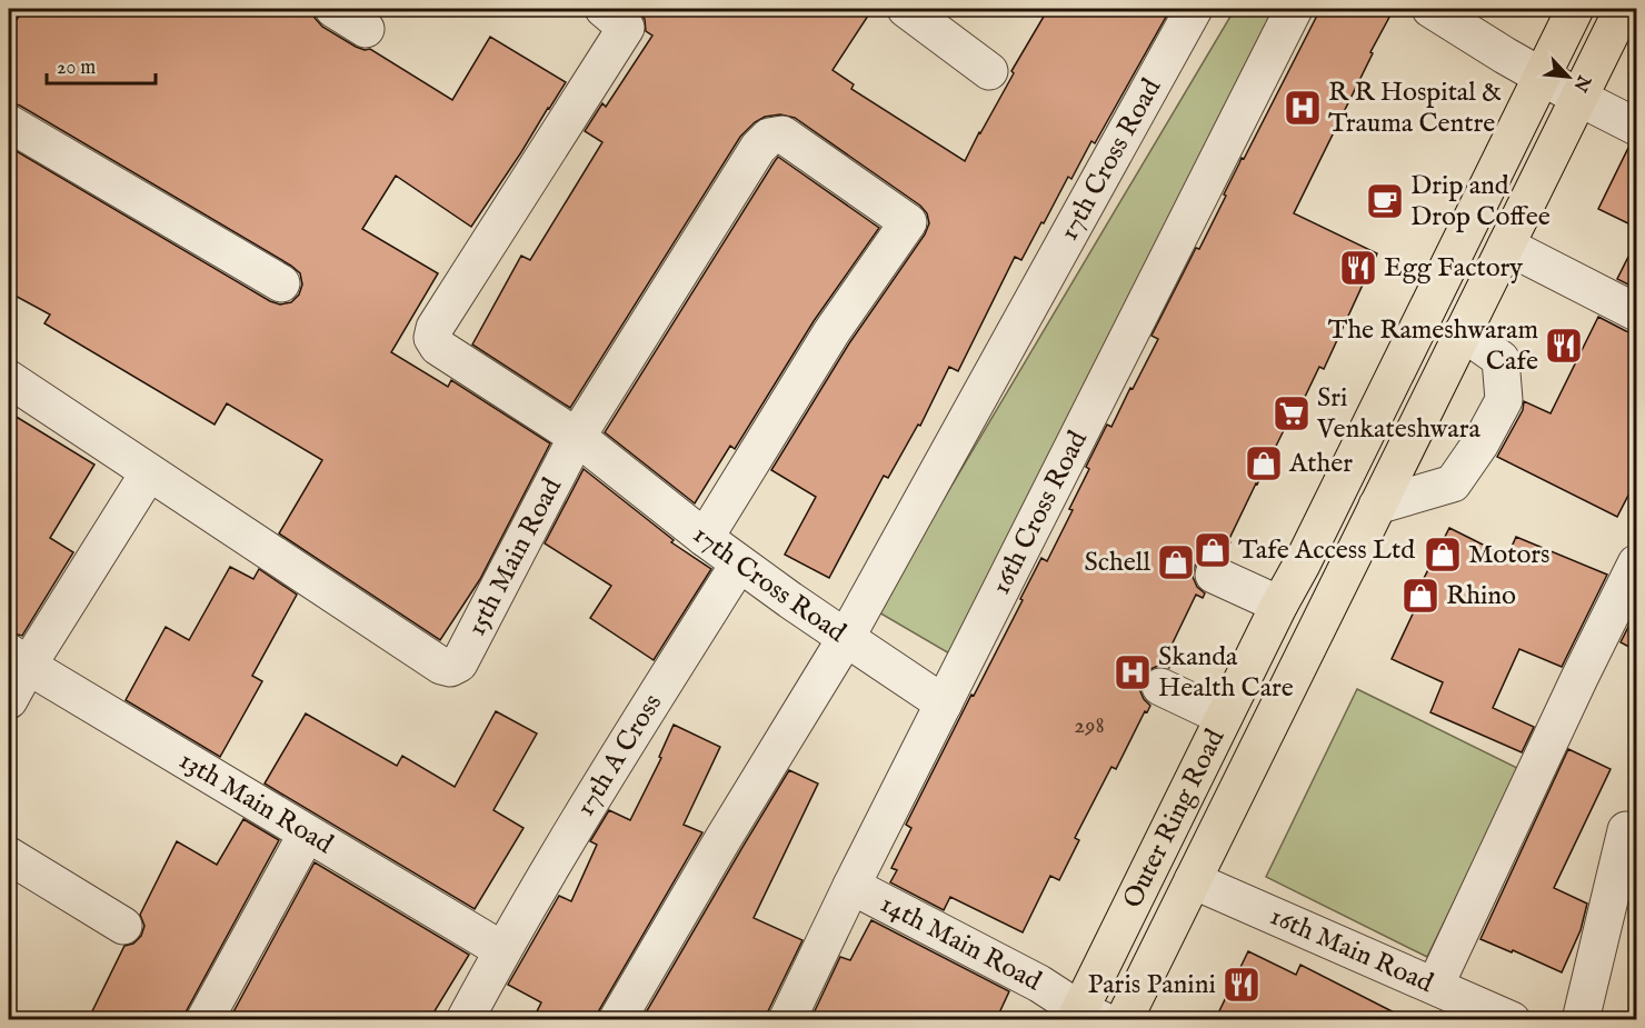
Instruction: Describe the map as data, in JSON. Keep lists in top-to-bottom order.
{
  "streets": {
    "highway": ["Outer Ring Road"],
    "street": [
      "17th Cross Road",
      "16th Cross Road",
      "15th Main Road",
      "17th A Cross",
      "13th Main Road",
      "14th Main Road",
      "16th Main Road"
    ]
  },
  "crossings": [
    ["17th Cross Road", "15th Main Road"],
    ["17th Cross Road", "17th A Cross"],
    ["16th Cross Road", "14th Main Road"],
    ["17th A Cross", "13th Main Road"],
    ["Outer Ring Road", "14th Main Road"],
    ["Outer Ring Road", "16th Main Road"]
  ],
  "places": {
    "hospital": ["R R Hospital & Trauma Centre", "Skanda Health Care"],
    "cafe": ["Drip and Drop Coffee"],
    "restaurant": ["Egg Factory", "The Rameshwaram Cafe", "Paris Panini"],
    "supermarket": ["Sri Venkateshwara"],
    "shop": [
      "Ather",
      "Tafe Access Ltd",
      "Motors",
      "Schell",
      "Rhino"
    ]
  },
  "house_numbers": ["298"],
  "scale_bar": "20 m",
  "north": "bottom right"
}
